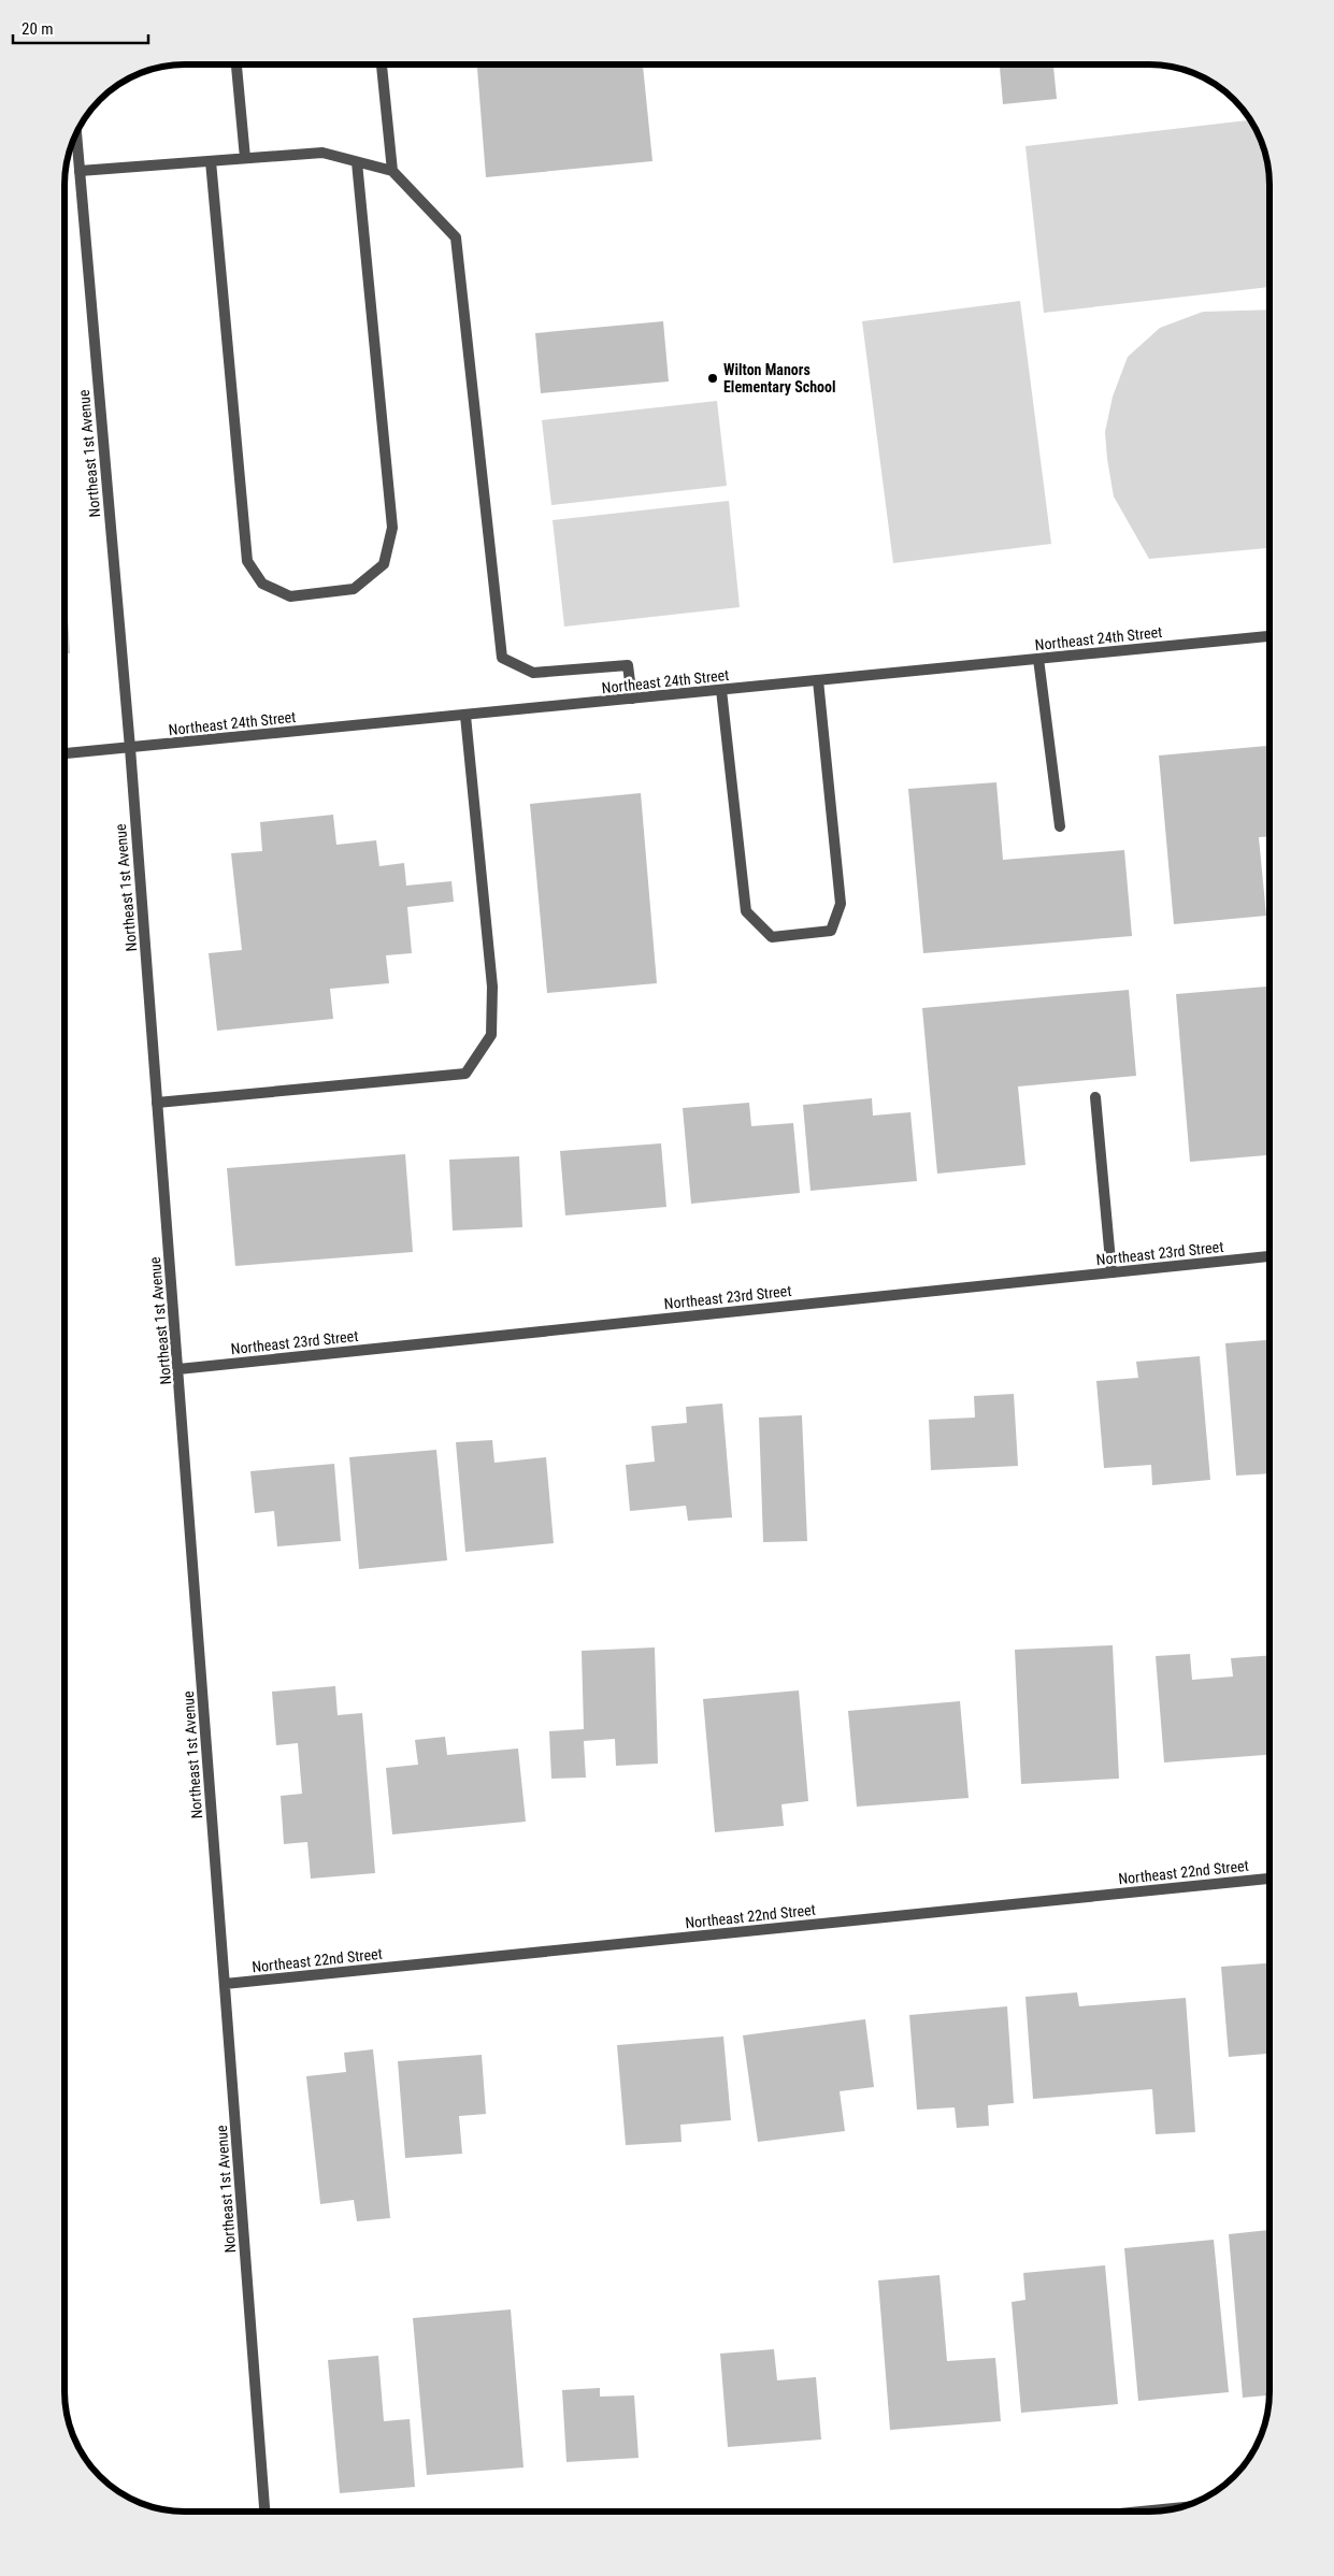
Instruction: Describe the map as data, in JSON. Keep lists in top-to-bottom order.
{
  "streets": {
    "street": [
      "Northeast 1st Avenue",
      "Northeast 24th Street",
      "Northeast 23rd Street",
      "Northeast 22nd Street"
    ]
  },
  "crossings": [
    ["Northeast 1st Avenue", "Northeast 24th Street"],
    ["Northeast 1st Avenue", "Northeast 23rd Street"],
    ["Northeast 1st Avenue", "Northeast 22nd Street"]
  ],
  "places": ["Wilton Manors Elementary School"],
  "scale_bar": "20 m"
}
